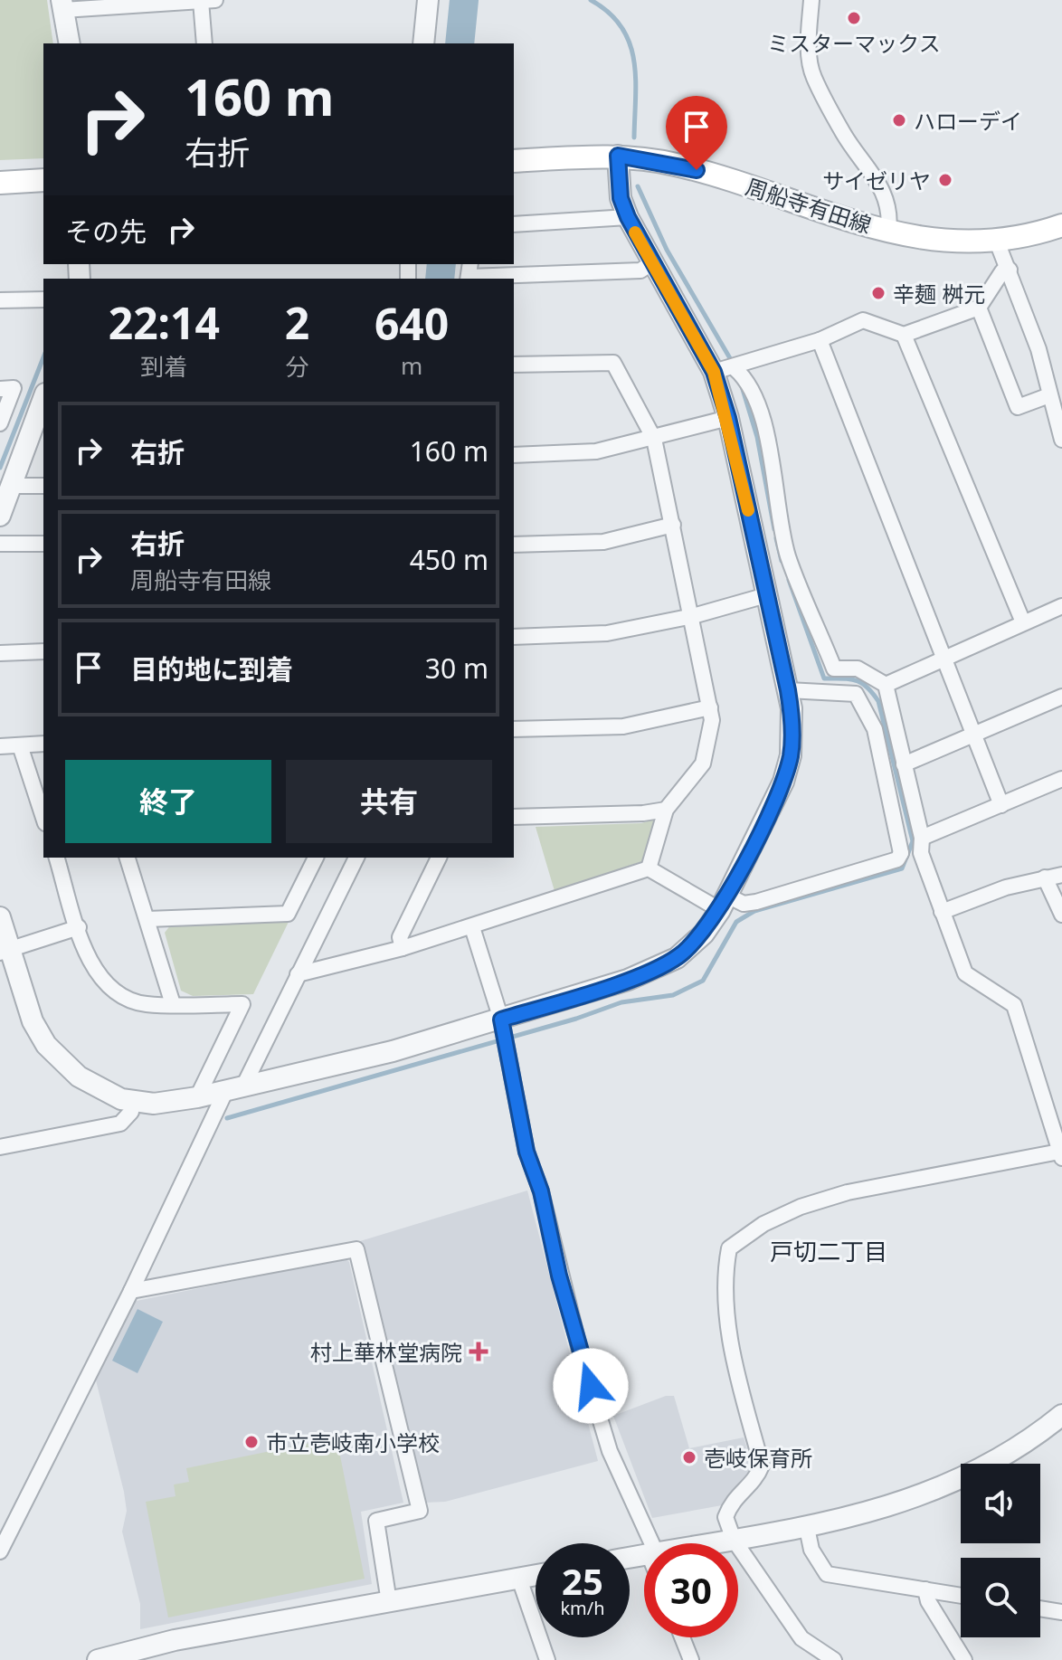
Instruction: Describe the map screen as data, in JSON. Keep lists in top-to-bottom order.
{
  "streets": {
    "main road": ["周船寺有田線"]
  },
  "districts": ["戸切二丁目"],
  "places": {
    "other": [
      "ミスターマックス",
      "ハローデイ",
      "サイゼリヤ",
      "辛麺 桝元",
      "市立壱岐南小学校",
      "壱岐保育所"
    ],
    "health": ["村上華林堂病院"]
  },
  "page": {
    "turn": ["160 m", "右折"],
    "then": "その先",
    "eta": [
      "22:14",
      "到着",
      "2",
      "分",
      "640",
      "m"
    ],
    "list": [
      {
        "name": "右折",
        "value": "160 m"
      },
      {
        "name": "右折",
        "note": "周船寺有田線",
        "value": "450 m"
      },
      {
        "name": "目的地に到着",
        "value": "30 m"
      }
    ],
    "buttons": ["終了", "共有"],
    "speed": "25 km/h",
    "limit": "30"
  }
}
